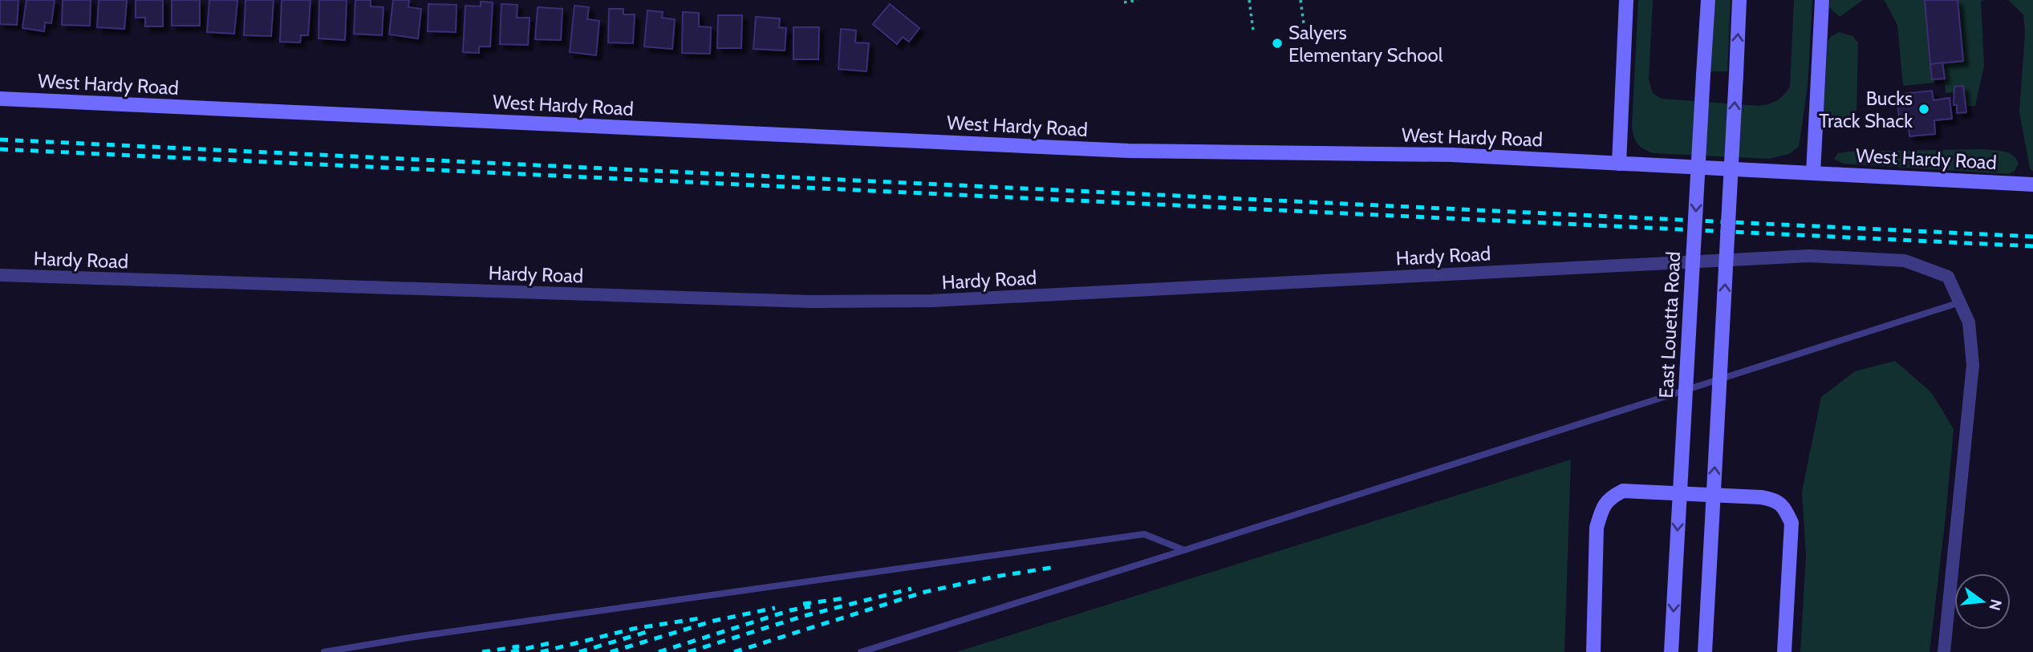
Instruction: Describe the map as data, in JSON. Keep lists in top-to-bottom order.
{
  "streets": {
    "main road": ["West Hardy Road", "East Louetta Road"],
    "street": ["Hardy Road"]
  },
  "places": ["Salyers Elementary School", "Bucks Track Shack"],
  "north": "right"
}
